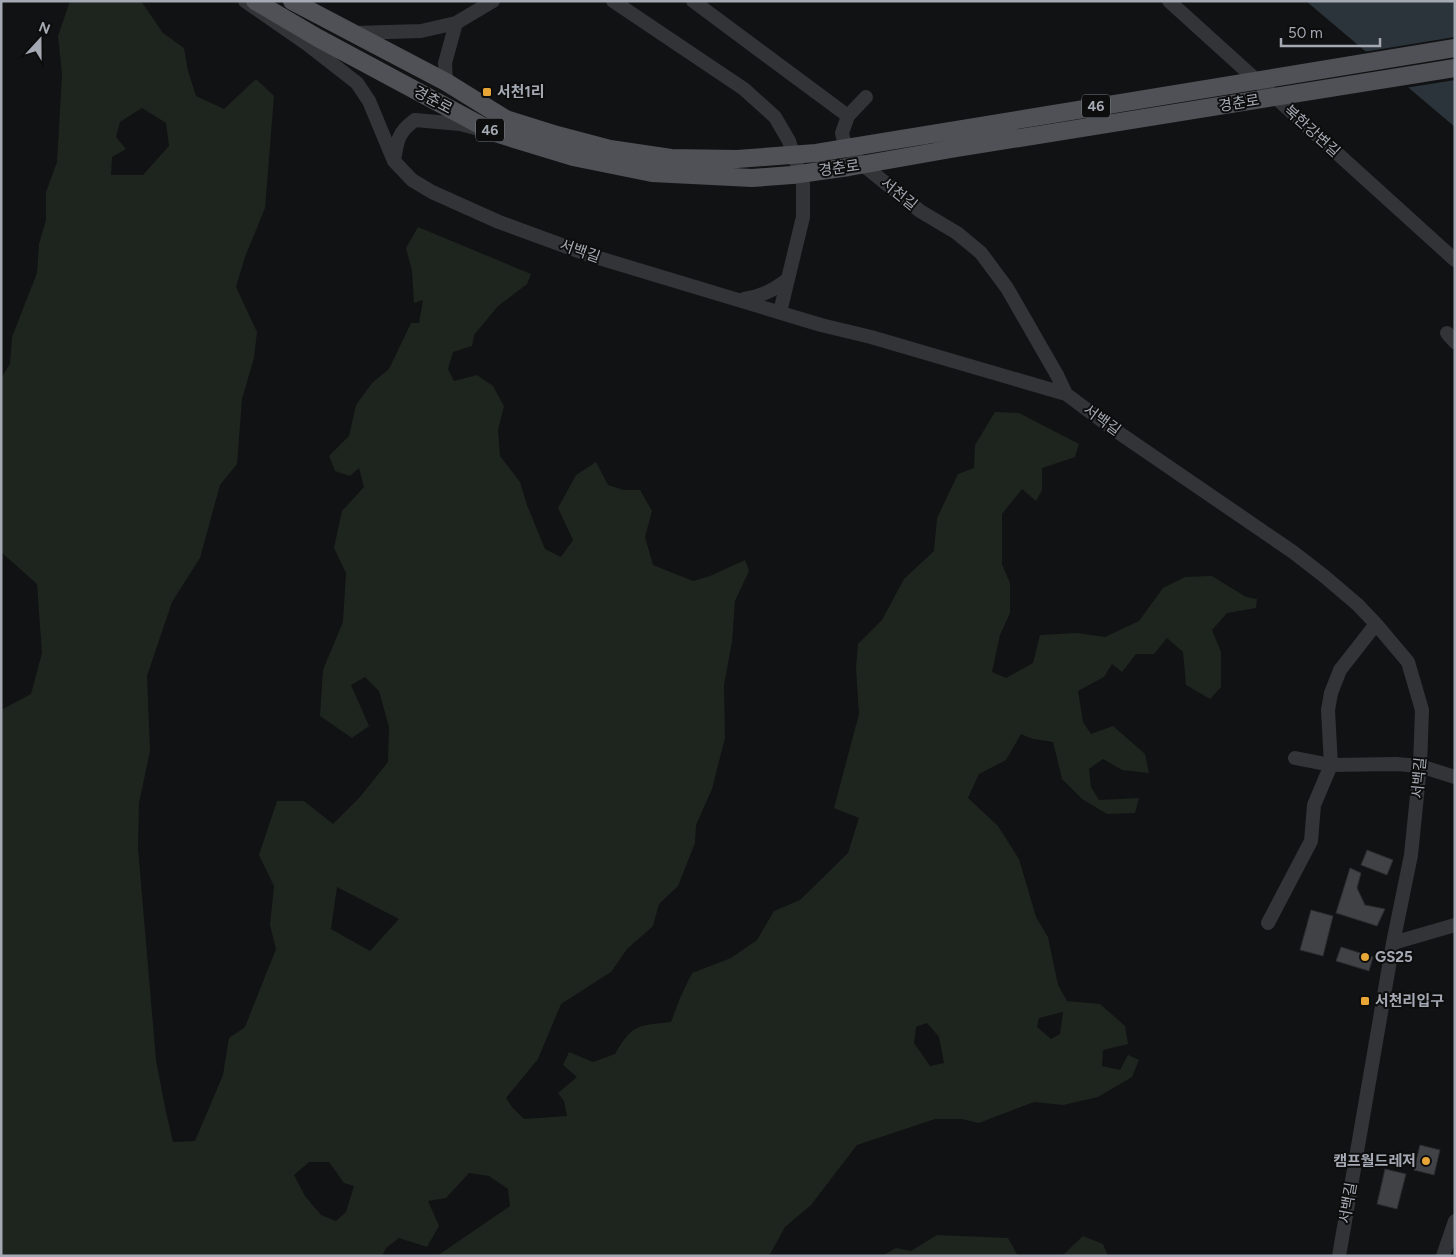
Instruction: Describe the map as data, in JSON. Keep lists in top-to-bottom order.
{
  "streets": {
    "main road": ["경춘로", "46"],
    "street": ["북한강변길", "서천길", "서백길"]
  },
  "crossings": [
    ["서천길", "서백길"]
  ],
  "places": {
    "transit": ["서천1리", "서천리입구"],
    "other": ["GS25", "캠프월드레저"]
  },
  "scale_bar": "50 m",
  "north": "top"
}
